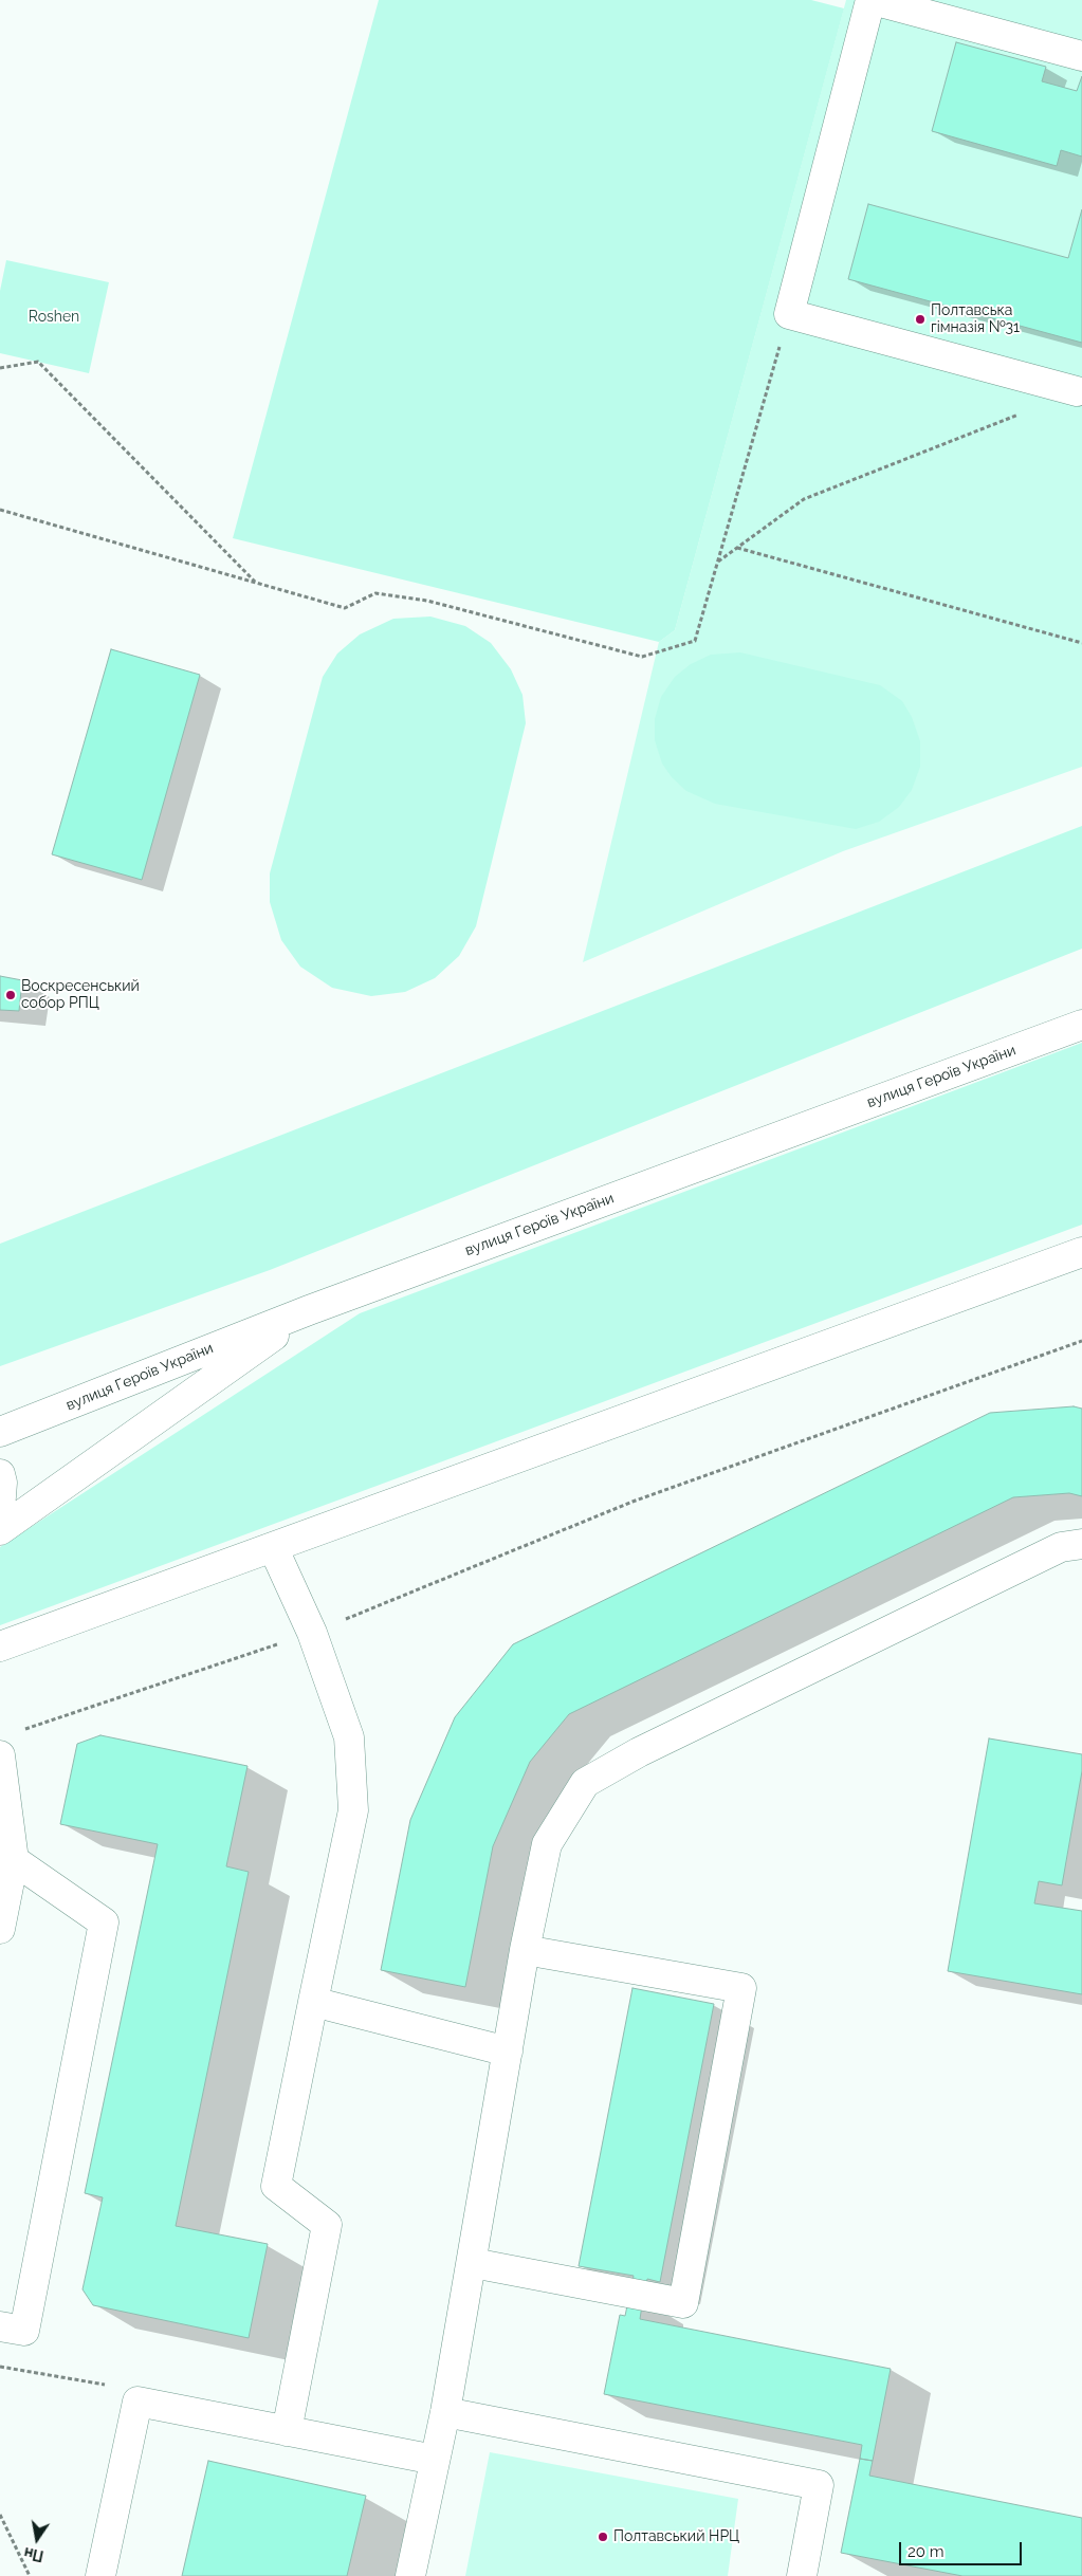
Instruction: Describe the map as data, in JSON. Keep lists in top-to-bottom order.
{
  "streets": {
    "main road": ["вулиця Героїв України"]
  },
  "parks": ["Roshen"],
  "places": ["Полтавська гімназія №31", "Воскресенський собор РПЦ", "Полтавський НРЦ"],
  "scale_bar": "20 m",
  "north": "bottom"
}
